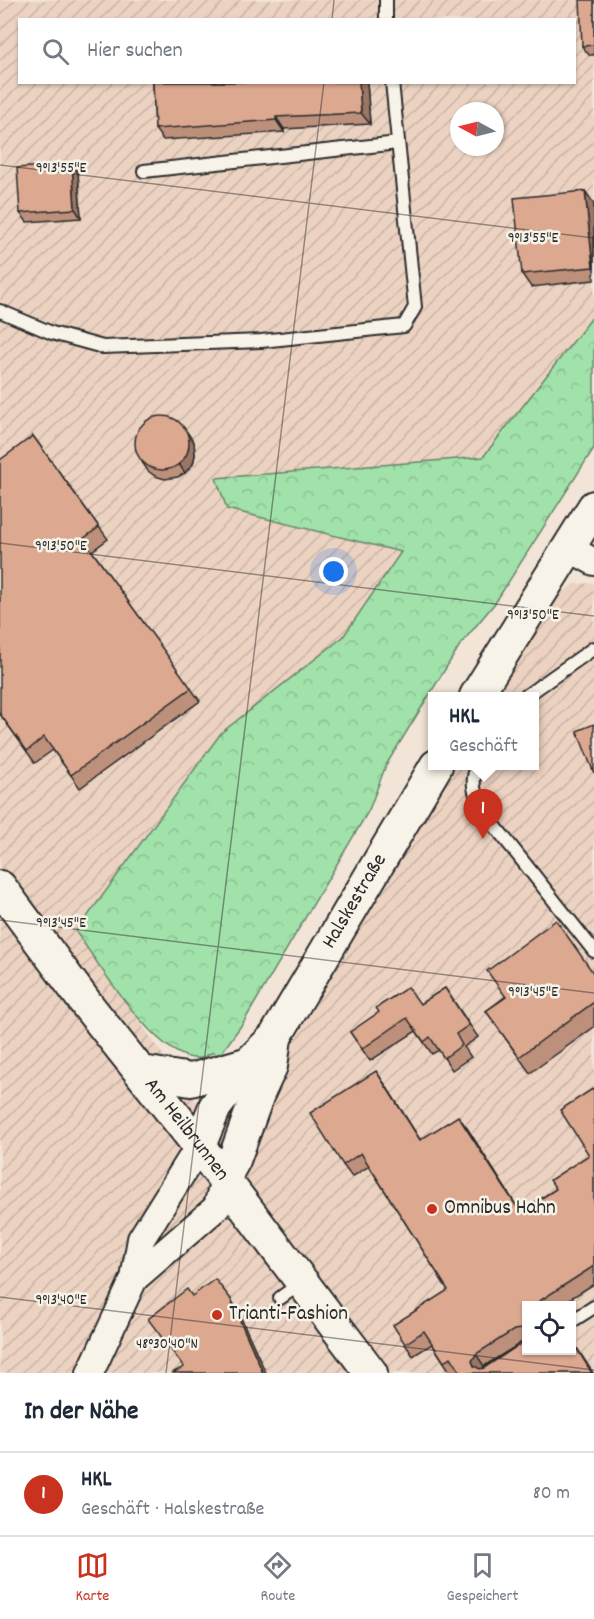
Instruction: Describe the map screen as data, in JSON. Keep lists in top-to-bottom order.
{
  "streets": {
    "street": ["Halskestraße", "Am Heilbrunnen"]
  },
  "crossings": [
    ["Halskestraße", "Am Heilbrunnen"]
  ],
  "places": ["Omnibus Hahn", "Trianti-Fashion"],
  "north": "left",
  "page": {
    "search": "Hier suchen",
    "popup": ["HKL", "Geschäft"],
    "pins": "1",
    "heading": "In der Nähe",
    "list": [
      {
        "mark": "1",
        "name": "HKL",
        "note": "Geschäft · Halskestraße",
        "value": "80 m"
      }
    ],
    "nav": ["Karte", "Route", "Gespeichert"]
  },
  "coordinates": [
    "9°13'55\"E",
    "9°13'50\"E",
    "9°13'45\"E",
    "9°13'40\"E",
    "48°30'40\"N"
  ]
}
